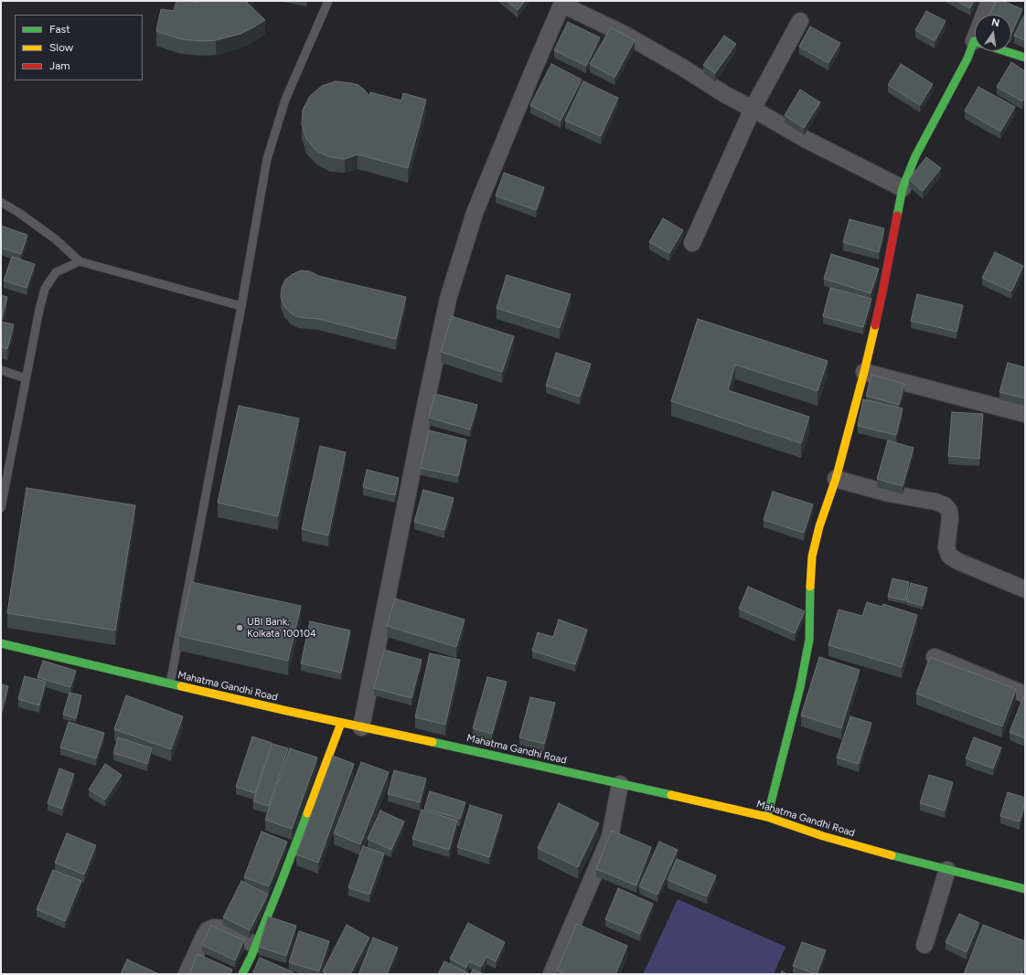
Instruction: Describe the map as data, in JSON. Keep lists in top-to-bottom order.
{
  "streets": {
    "street": ["Mahatma Gandhi Road"]
  },
  "places": ["UBI Bank, Kolkata 100104"],
  "legend": ["Fast", "Slow", "Jam"],
  "north": "top"
}
